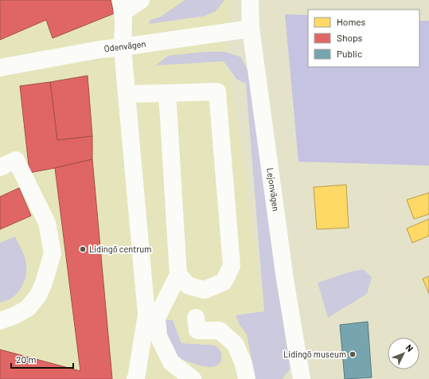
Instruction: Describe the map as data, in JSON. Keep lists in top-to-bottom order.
{
  "streets": {
    "street": ["Odenvägen", "Lejonvägen"]
  },
  "crossings": [
    ["Odenvägen", "Lejonvägen"]
  ],
  "places": ["Lidingö centrum", "Lidingö museum"],
  "legend": ["Homes", "Shops", "Public"],
  "scale_bar": "20 m",
  "north": "top right"
}
